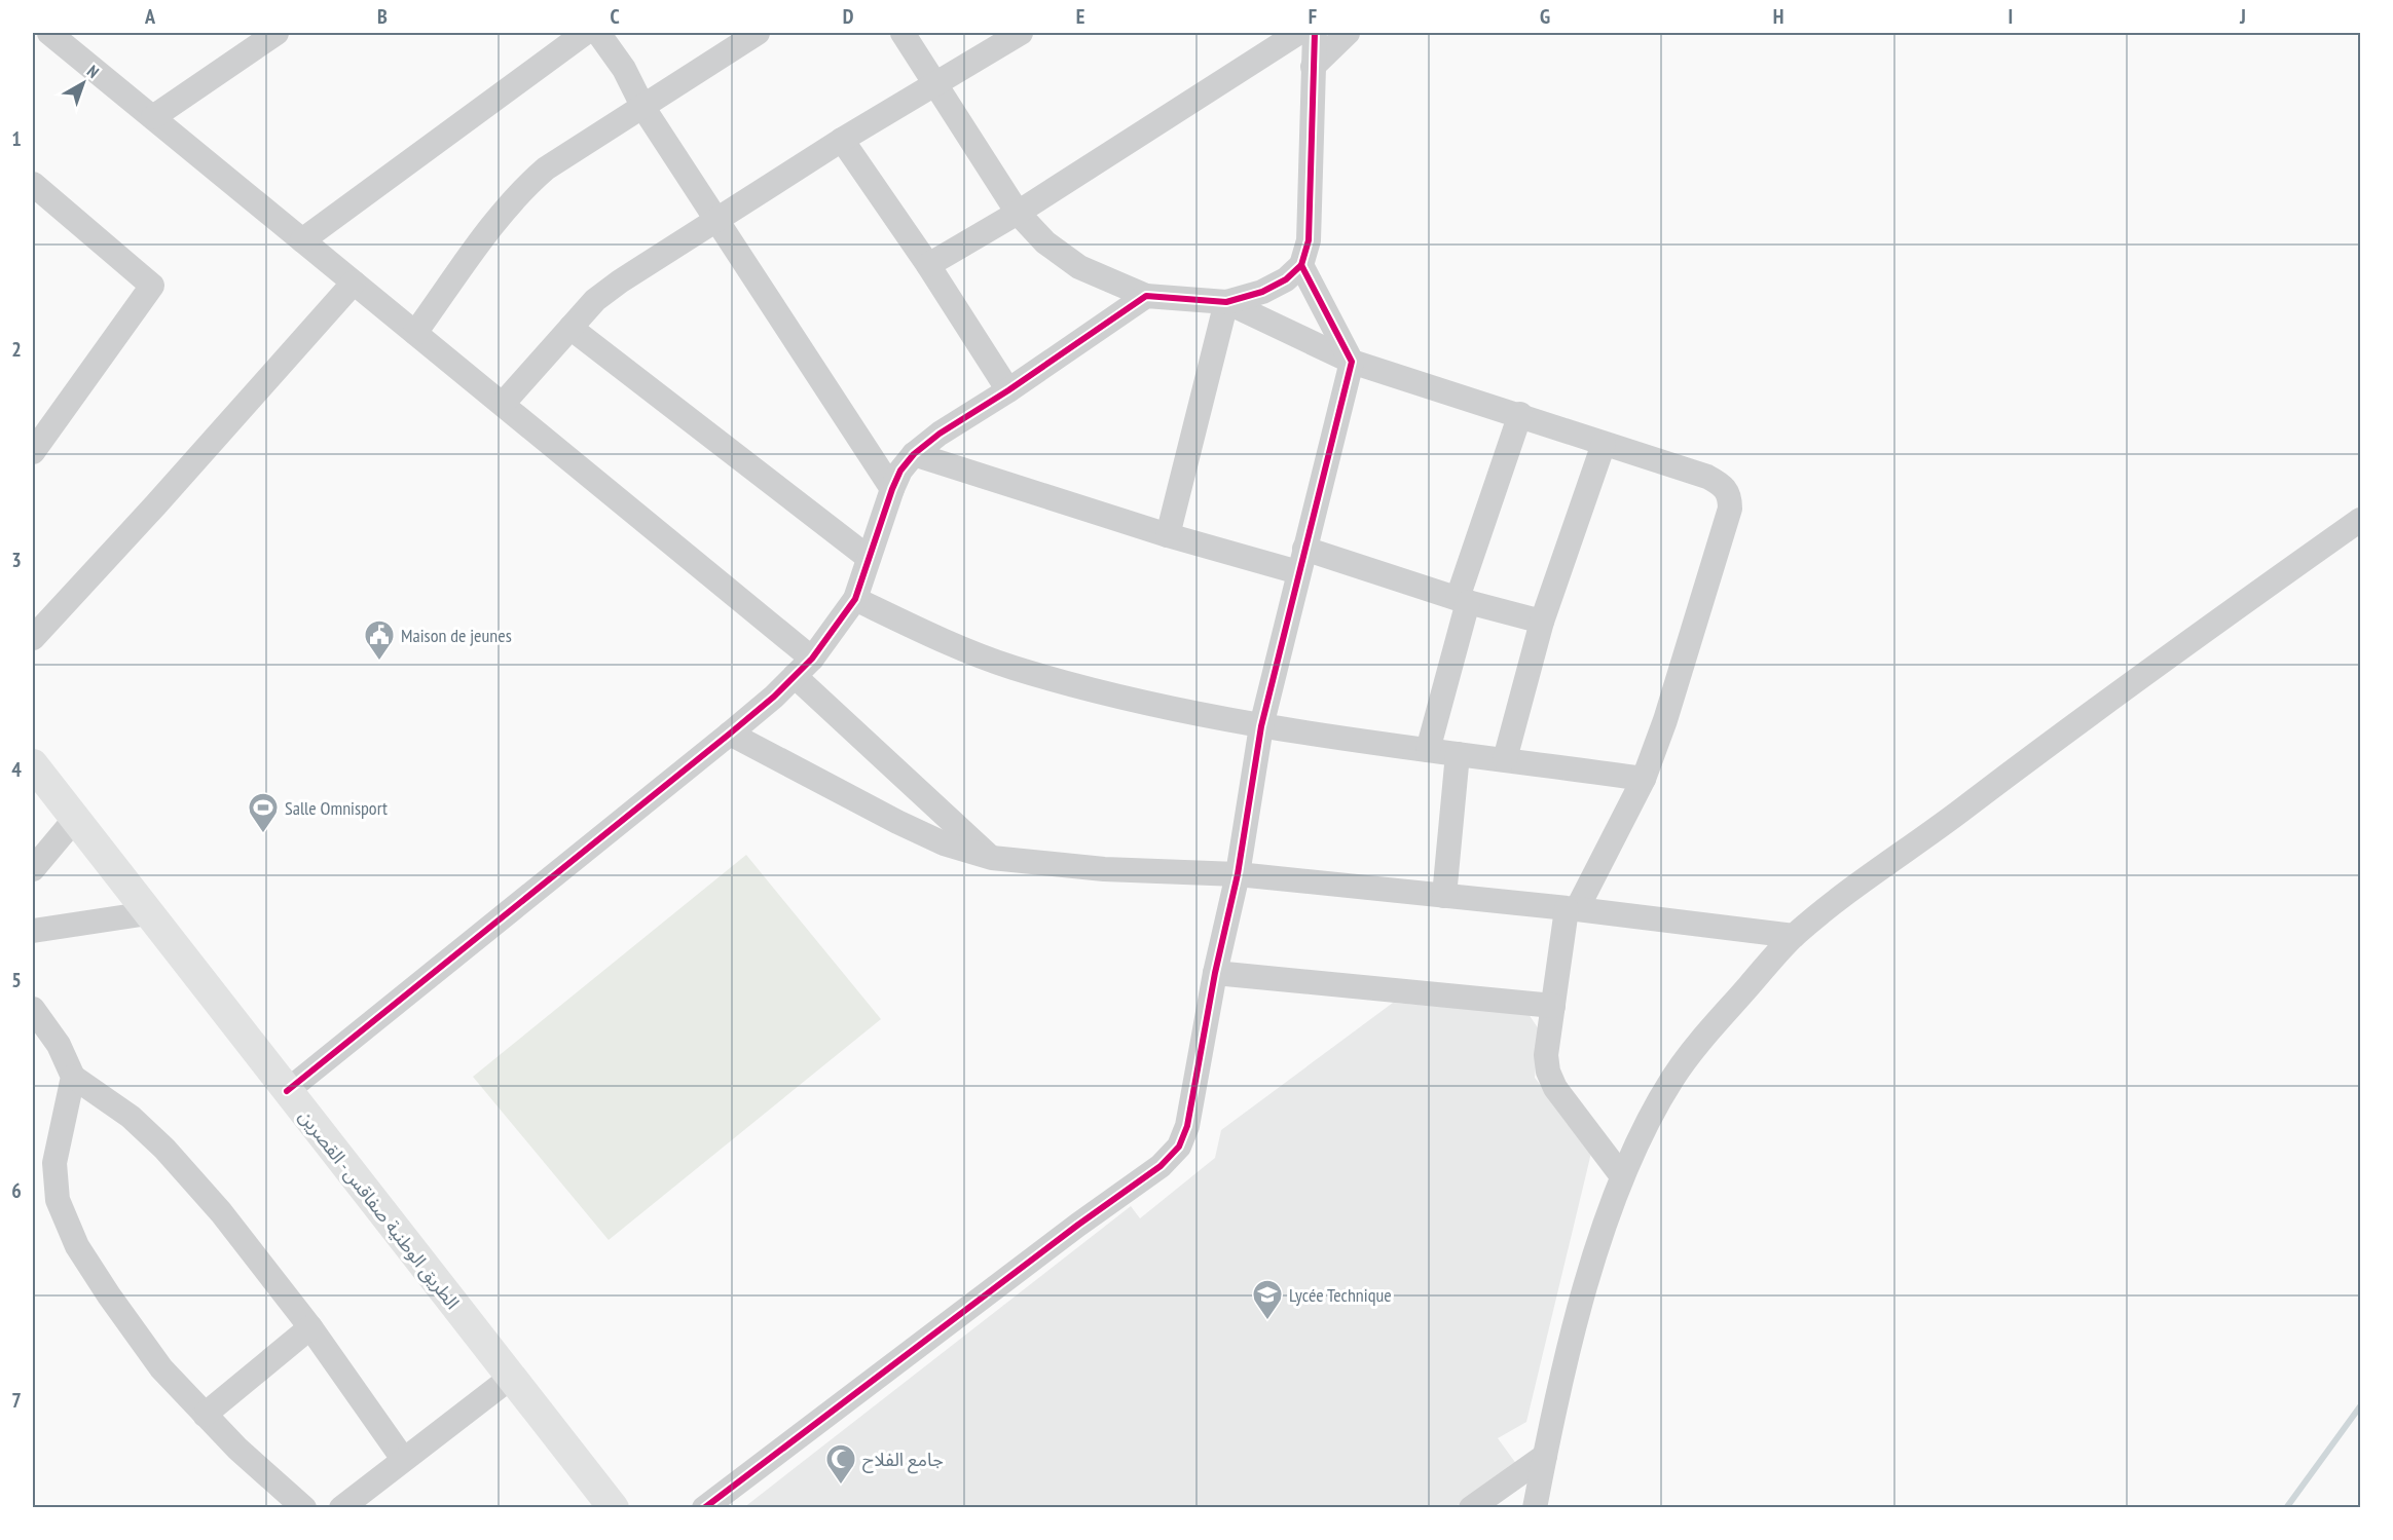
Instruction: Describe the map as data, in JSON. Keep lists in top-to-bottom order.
{
  "streets": {
    "main road": ["الطريق الوطنية صفاقس - القصرين"]
  },
  "places": {
    "public building": ["Maison de jeunes"],
    "sports": ["Salle Omnisport"],
    "school or university": ["Lycée Technique"],
    "mosque": ["جامع الفلاح"]
  },
  "north": "top right",
  "grid": {
    "columns": [
      "A",
      "B",
      "C",
      "D",
      "E",
      "F",
      "G",
      "H",
      "I",
      "J"
    ],
    "rows": [
      "1",
      "2",
      "3",
      "4",
      "5",
      "6",
      "7"
    ]
  }
}
